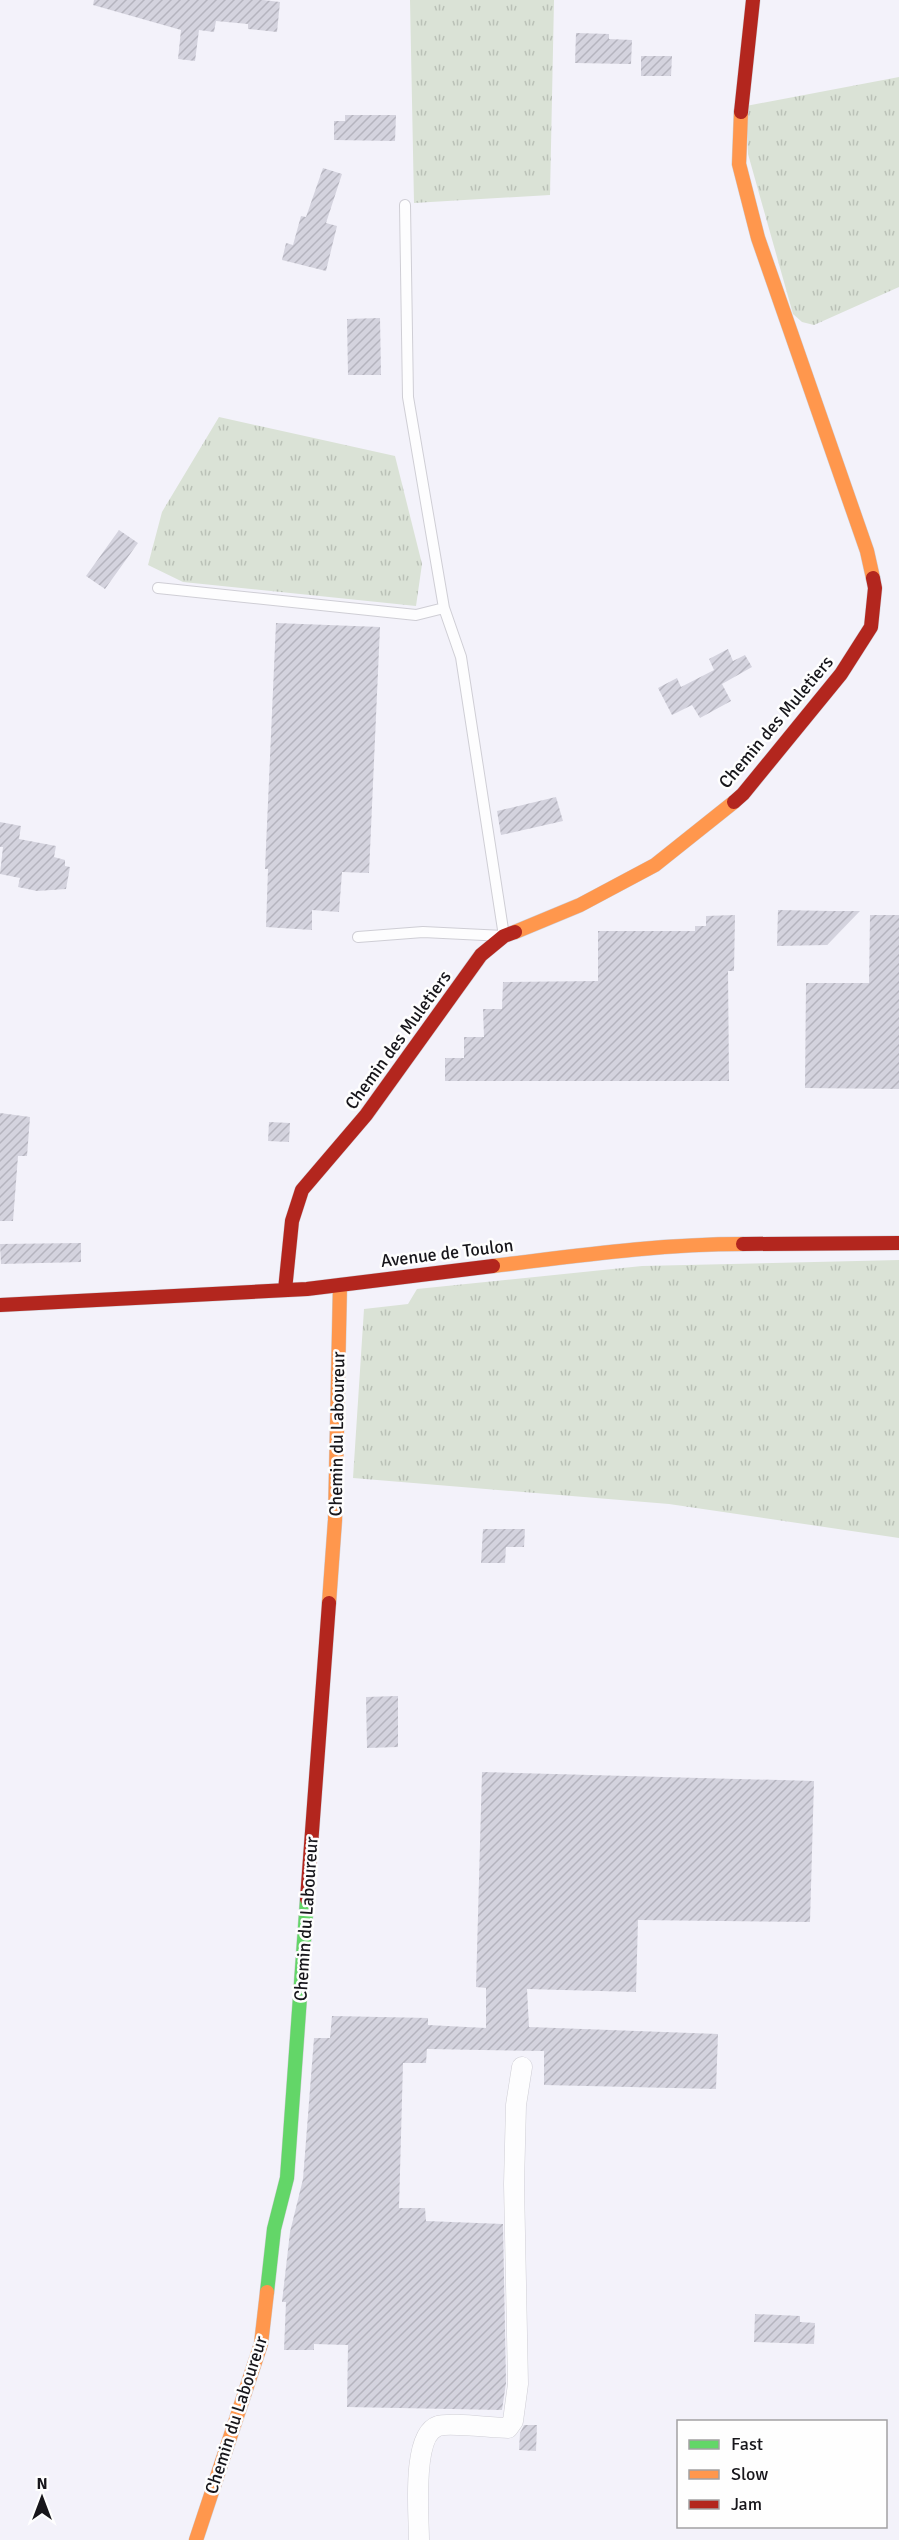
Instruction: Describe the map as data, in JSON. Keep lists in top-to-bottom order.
{
  "streets": {
    "street": ["Chemin des Muletiers", "Avenue de Toulon", "Chemin du Laboureur"]
  },
  "crossings": [
    ["Chemin des Muletiers", "Avenue de Toulon"],
    ["Avenue de Toulon", "Chemin du Laboureur"]
  ],
  "legend": ["Fast", "Slow", "Jam"],
  "north": "top"
}
